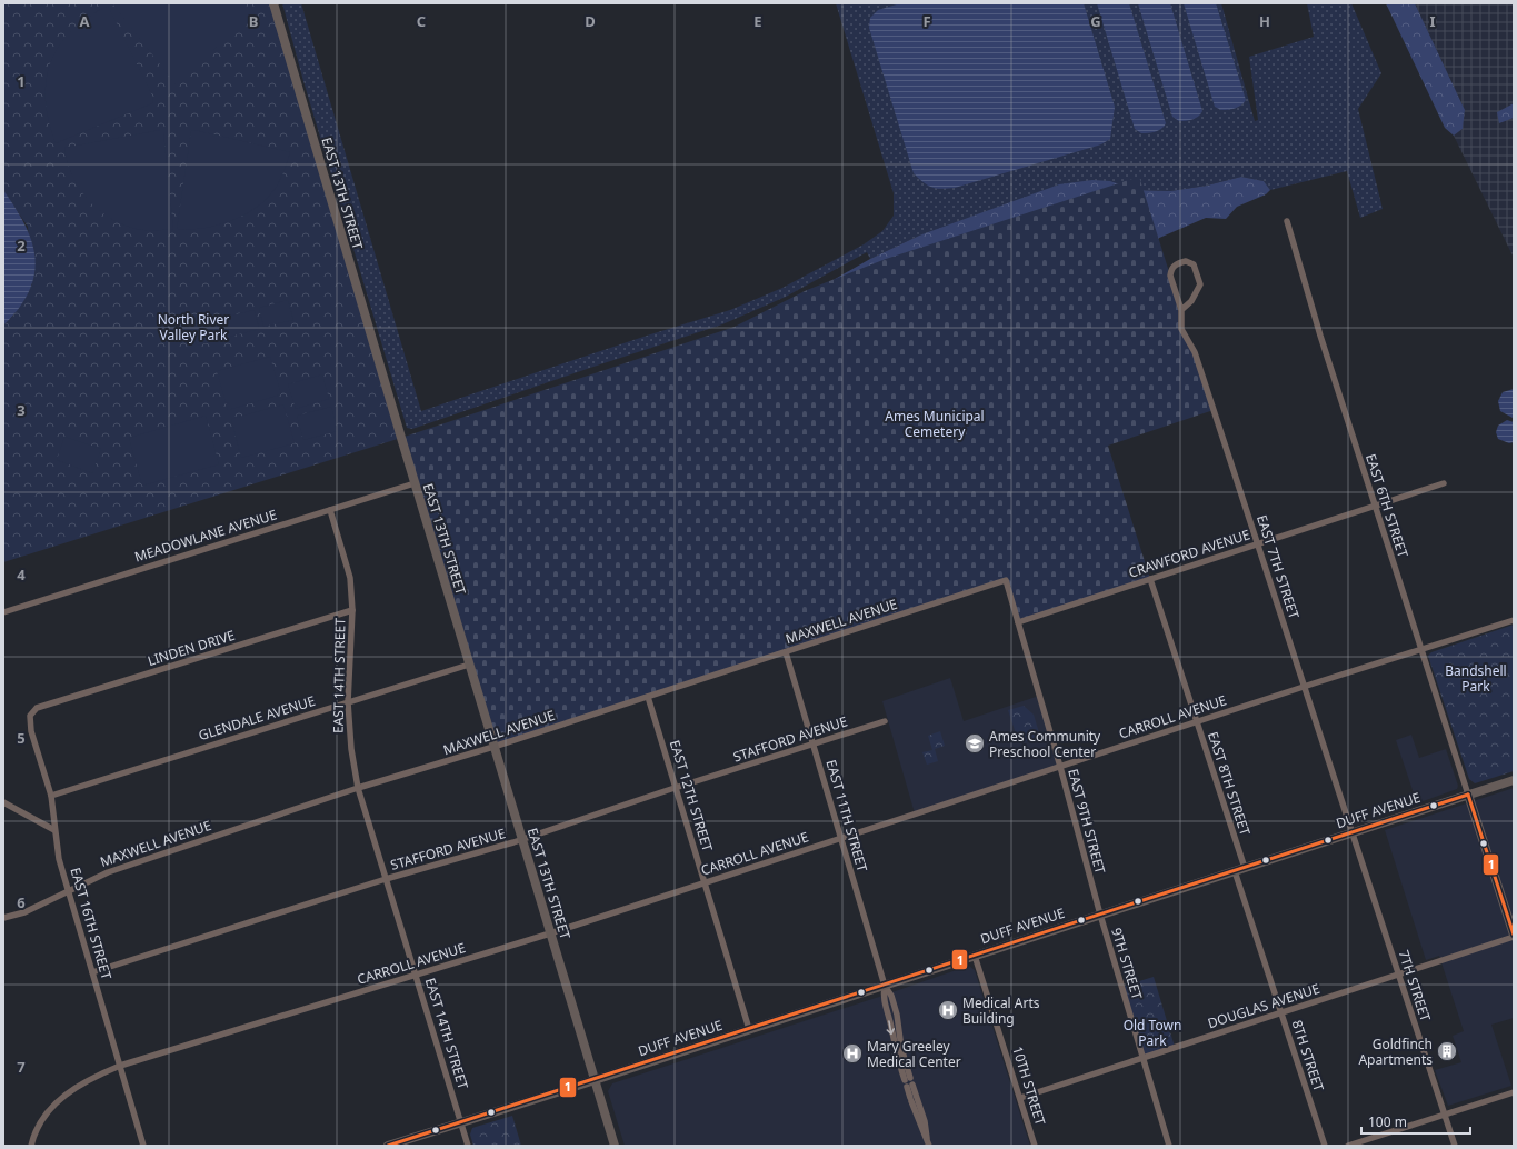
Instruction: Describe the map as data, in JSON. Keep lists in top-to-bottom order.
{
  "streets": {
    "main road": ["EAST 13TH STREET", "DUFF AVENUE"],
    "street": [
      "EAST 6TH STREET",
      "MEADOWLANE AVENUE",
      "CRAWFORD AVENUE",
      "EAST 7TH STREET",
      "MAXWELL AVENUE",
      "LINDEN DRIVE",
      "EAST 14TH STREET",
      "CARROLL AVENUE",
      "GLENDALE AVENUE",
      "STAFFORD AVENUE",
      "EAST 8TH STREET",
      "EAST 12TH STREET",
      "EAST 11TH STREET",
      "EAST 9TH STREET",
      "EAST 16TH STREET",
      "9TH STREET",
      "7TH STREET",
      "DOUGLAS AVENUE",
      "8TH STREET",
      "10TH STREET"
    ]
  },
  "crossings": [
    ["EAST 13TH STREET", "MEADOWLANE AVENUE"],
    ["EAST 13TH STREET", "MAXWELL AVENUE"],
    ["EAST 13TH STREET", "CARROLL AVENUE"],
    ["EAST 13TH STREET", "GLENDALE AVENUE"],
    ["EAST 13TH STREET", "STAFFORD AVENUE"],
    ["EAST 13TH STREET", "DUFF AVENUE"],
    ["EAST 6TH STREET", "CRAWFORD AVENUE"],
    ["EAST 6TH STREET", "CARROLL AVENUE"],
    ["EAST 6TH STREET", "DUFF AVENUE"],
    ["MEADOWLANE AVENUE", "EAST 14TH STREET"],
    ["CRAWFORD AVENUE", "EAST 7TH STREET"],
    ["CRAWFORD AVENUE", "EAST 8TH STREET"],
    ["CRAWFORD AVENUE", "EAST 9TH STREET"],
    ["EAST 7TH STREET", "CARROLL AVENUE"],
    ["EAST 7TH STREET", "DUFF AVENUE"],
    ["EAST 7TH STREET", "7TH STREET"],
    ["MAXWELL AVENUE", "EAST 14TH STREET"],
    ["MAXWELL AVENUE", "EAST 12TH STREET"],
    ["MAXWELL AVENUE", "EAST 11TH STREET"],
    ["MAXWELL AVENUE", "EAST 9TH STREET"],
    ["MAXWELL AVENUE", "EAST 16TH STREET"],
    ["LINDEN DRIVE", "EAST 14TH STREET"],
    ["LINDEN DRIVE", "EAST 16TH STREET"],
    ["EAST 14TH STREET", "CARROLL AVENUE"],
    ["EAST 14TH STREET", "GLENDALE AVENUE"],
    ["EAST 14TH STREET", "STAFFORD AVENUE"],
    ["EAST 14TH STREET", "DUFF AVENUE"],
    ["CARROLL AVENUE", "EAST 8TH STREET"],
    ["CARROLL AVENUE", "EAST 12TH STREET"],
    ["CARROLL AVENUE", "EAST 11TH STREET"],
    ["CARROLL AVENUE", "EAST 9TH STREET"],
    ["CARROLL AVENUE", "EAST 16TH STREET"],
    ["GLENDALE AVENUE", "EAST 16TH STREET"],
    ["STAFFORD AVENUE", "EAST 12TH STREET"],
    ["STAFFORD AVENUE", "EAST 11TH STREET"],
    ["STAFFORD AVENUE", "EAST 16TH STREET"],
    ["EAST 8TH STREET", "DUFF AVENUE"],
    ["EAST 12TH STREET", "DUFF AVENUE"],
    ["DUFF AVENUE", "EAST 11TH STREET"],
    ["DUFF AVENUE", "EAST 9TH STREET"],
    ["DUFF AVENUE", "9TH STREET"],
    ["DUFF AVENUE", "7TH STREET"],
    ["DUFF AVENUE", "8TH STREET"],
    ["DUFF AVENUE", "10TH STREET"],
    ["EAST 9TH STREET", "9TH STREET"],
    ["9TH STREET", "DOUGLAS AVENUE"],
    ["7TH STREET", "DOUGLAS AVENUE"],
    ["DOUGLAS AVENUE", "8TH STREET"],
    ["DOUGLAS AVENUE", "10TH STREET"]
  ],
  "parks": [
    "North River Valley Park",
    "Ames Municipal Cemetery",
    "Bandshell Park",
    "Old Town Park"
  ],
  "places": {
    "school or university": ["Ames Community Preschool Center"],
    "hospital": ["Medical Arts Building", "Mary Greeley Medical Center"],
    "building": ["Goldfinch Apartments"]
  },
  "lines": ["transit line 1"],
  "scale_bar": "100 m",
  "grid": {
    "columns": [
      "A",
      "B",
      "C",
      "D",
      "E",
      "F",
      "G",
      "H",
      "I"
    ],
    "rows": [
      "1",
      "2",
      "3",
      "4",
      "5",
      "6",
      "7"
    ]
  }
}
